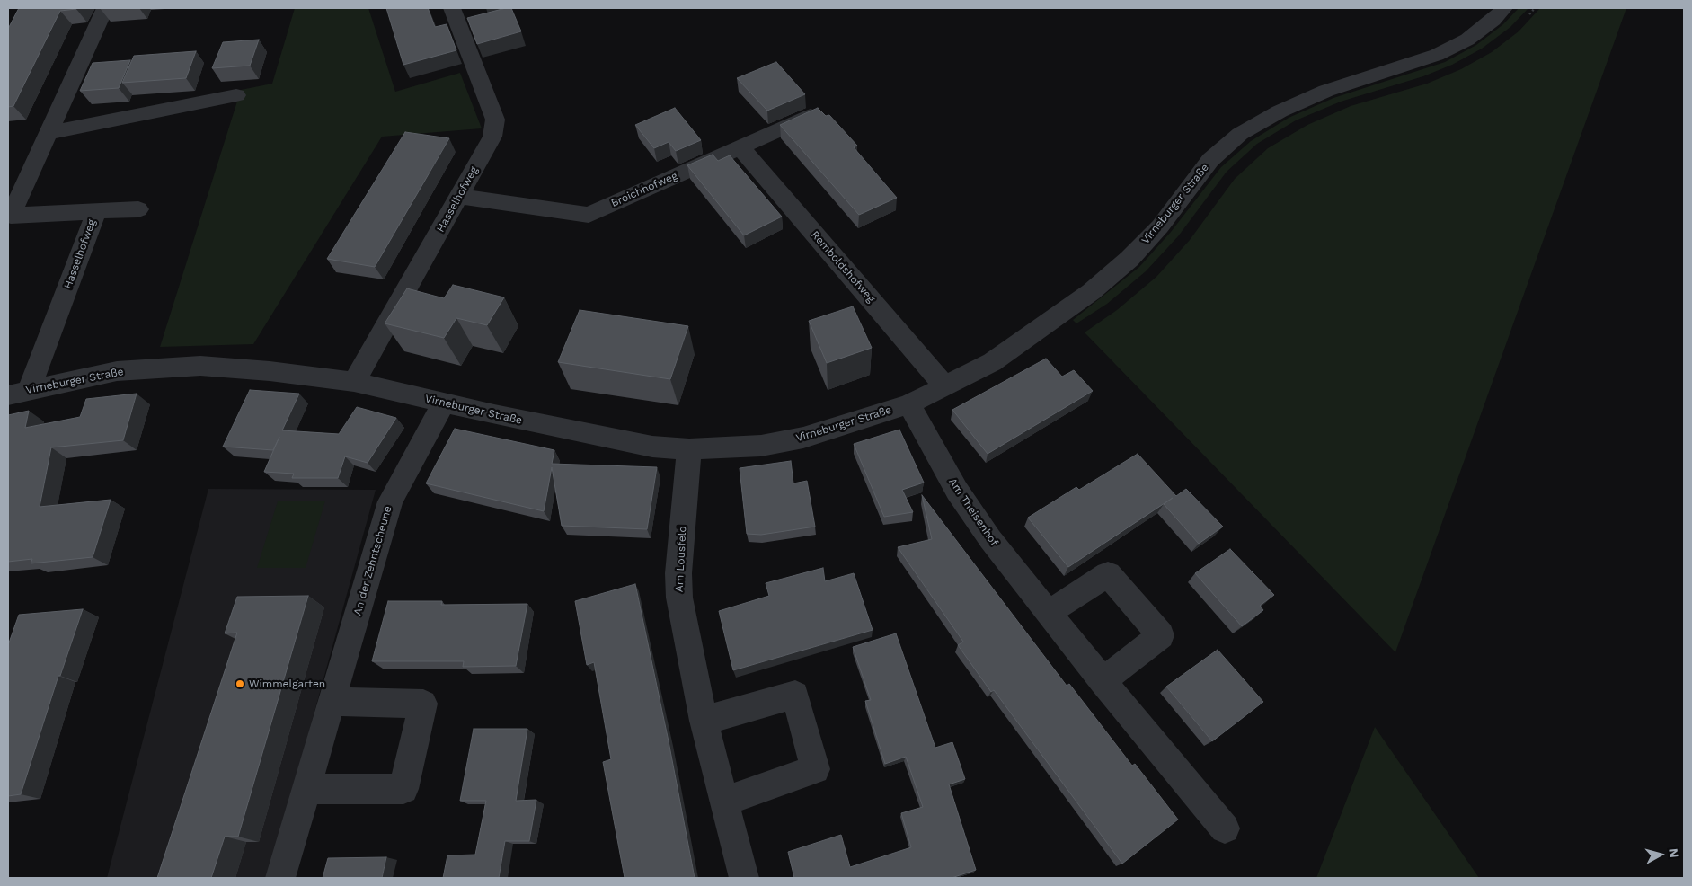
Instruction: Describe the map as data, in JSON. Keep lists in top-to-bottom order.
{
  "streets": {
    "street": [
      "Broichhofweg",
      "Hasselhofweg",
      "Virneburger Straße",
      "Remboldshofweg",
      "Am Theisenhof",
      "Am Lousfeld",
      "An der Zehntscheune"
    ]
  },
  "crossings": [
    ["Broichhofweg", "Hasselhofweg"],
    ["Broichhofweg", "Remboldshofweg"],
    ["Hasselhofweg", "Virneburger Straße"],
    ["Virneburger Straße", "Remboldshofweg"],
    ["Virneburger Straße", "Am Theisenhof"],
    ["Virneburger Straße", "Am Lousfeld"],
    ["Virneburger Straße", "An der Zehntscheune"]
  ],
  "places": ["Wimmelgarten"],
  "north": "right"
}
